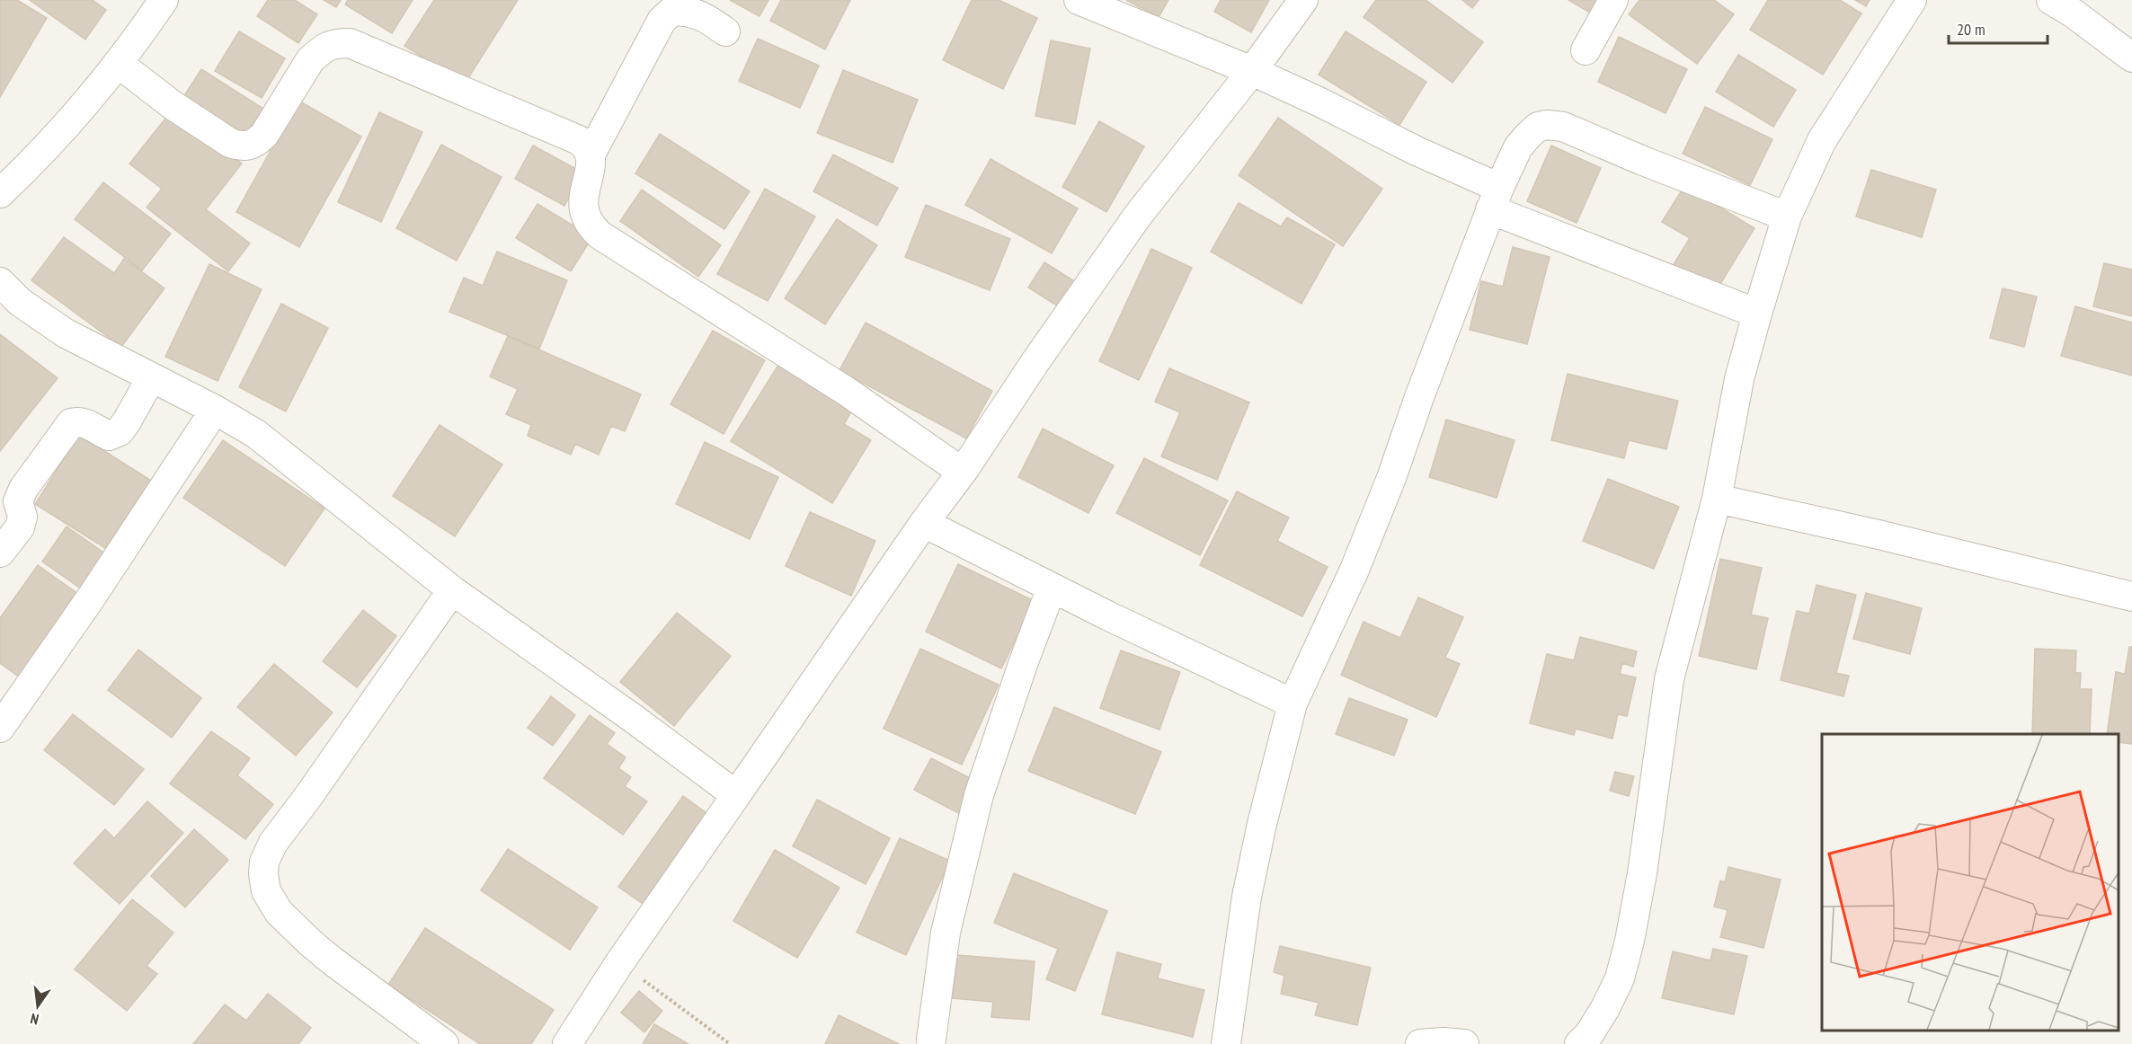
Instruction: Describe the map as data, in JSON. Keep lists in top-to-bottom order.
{
  "scale_bar": "20 m",
  "north": "bottom"
}
